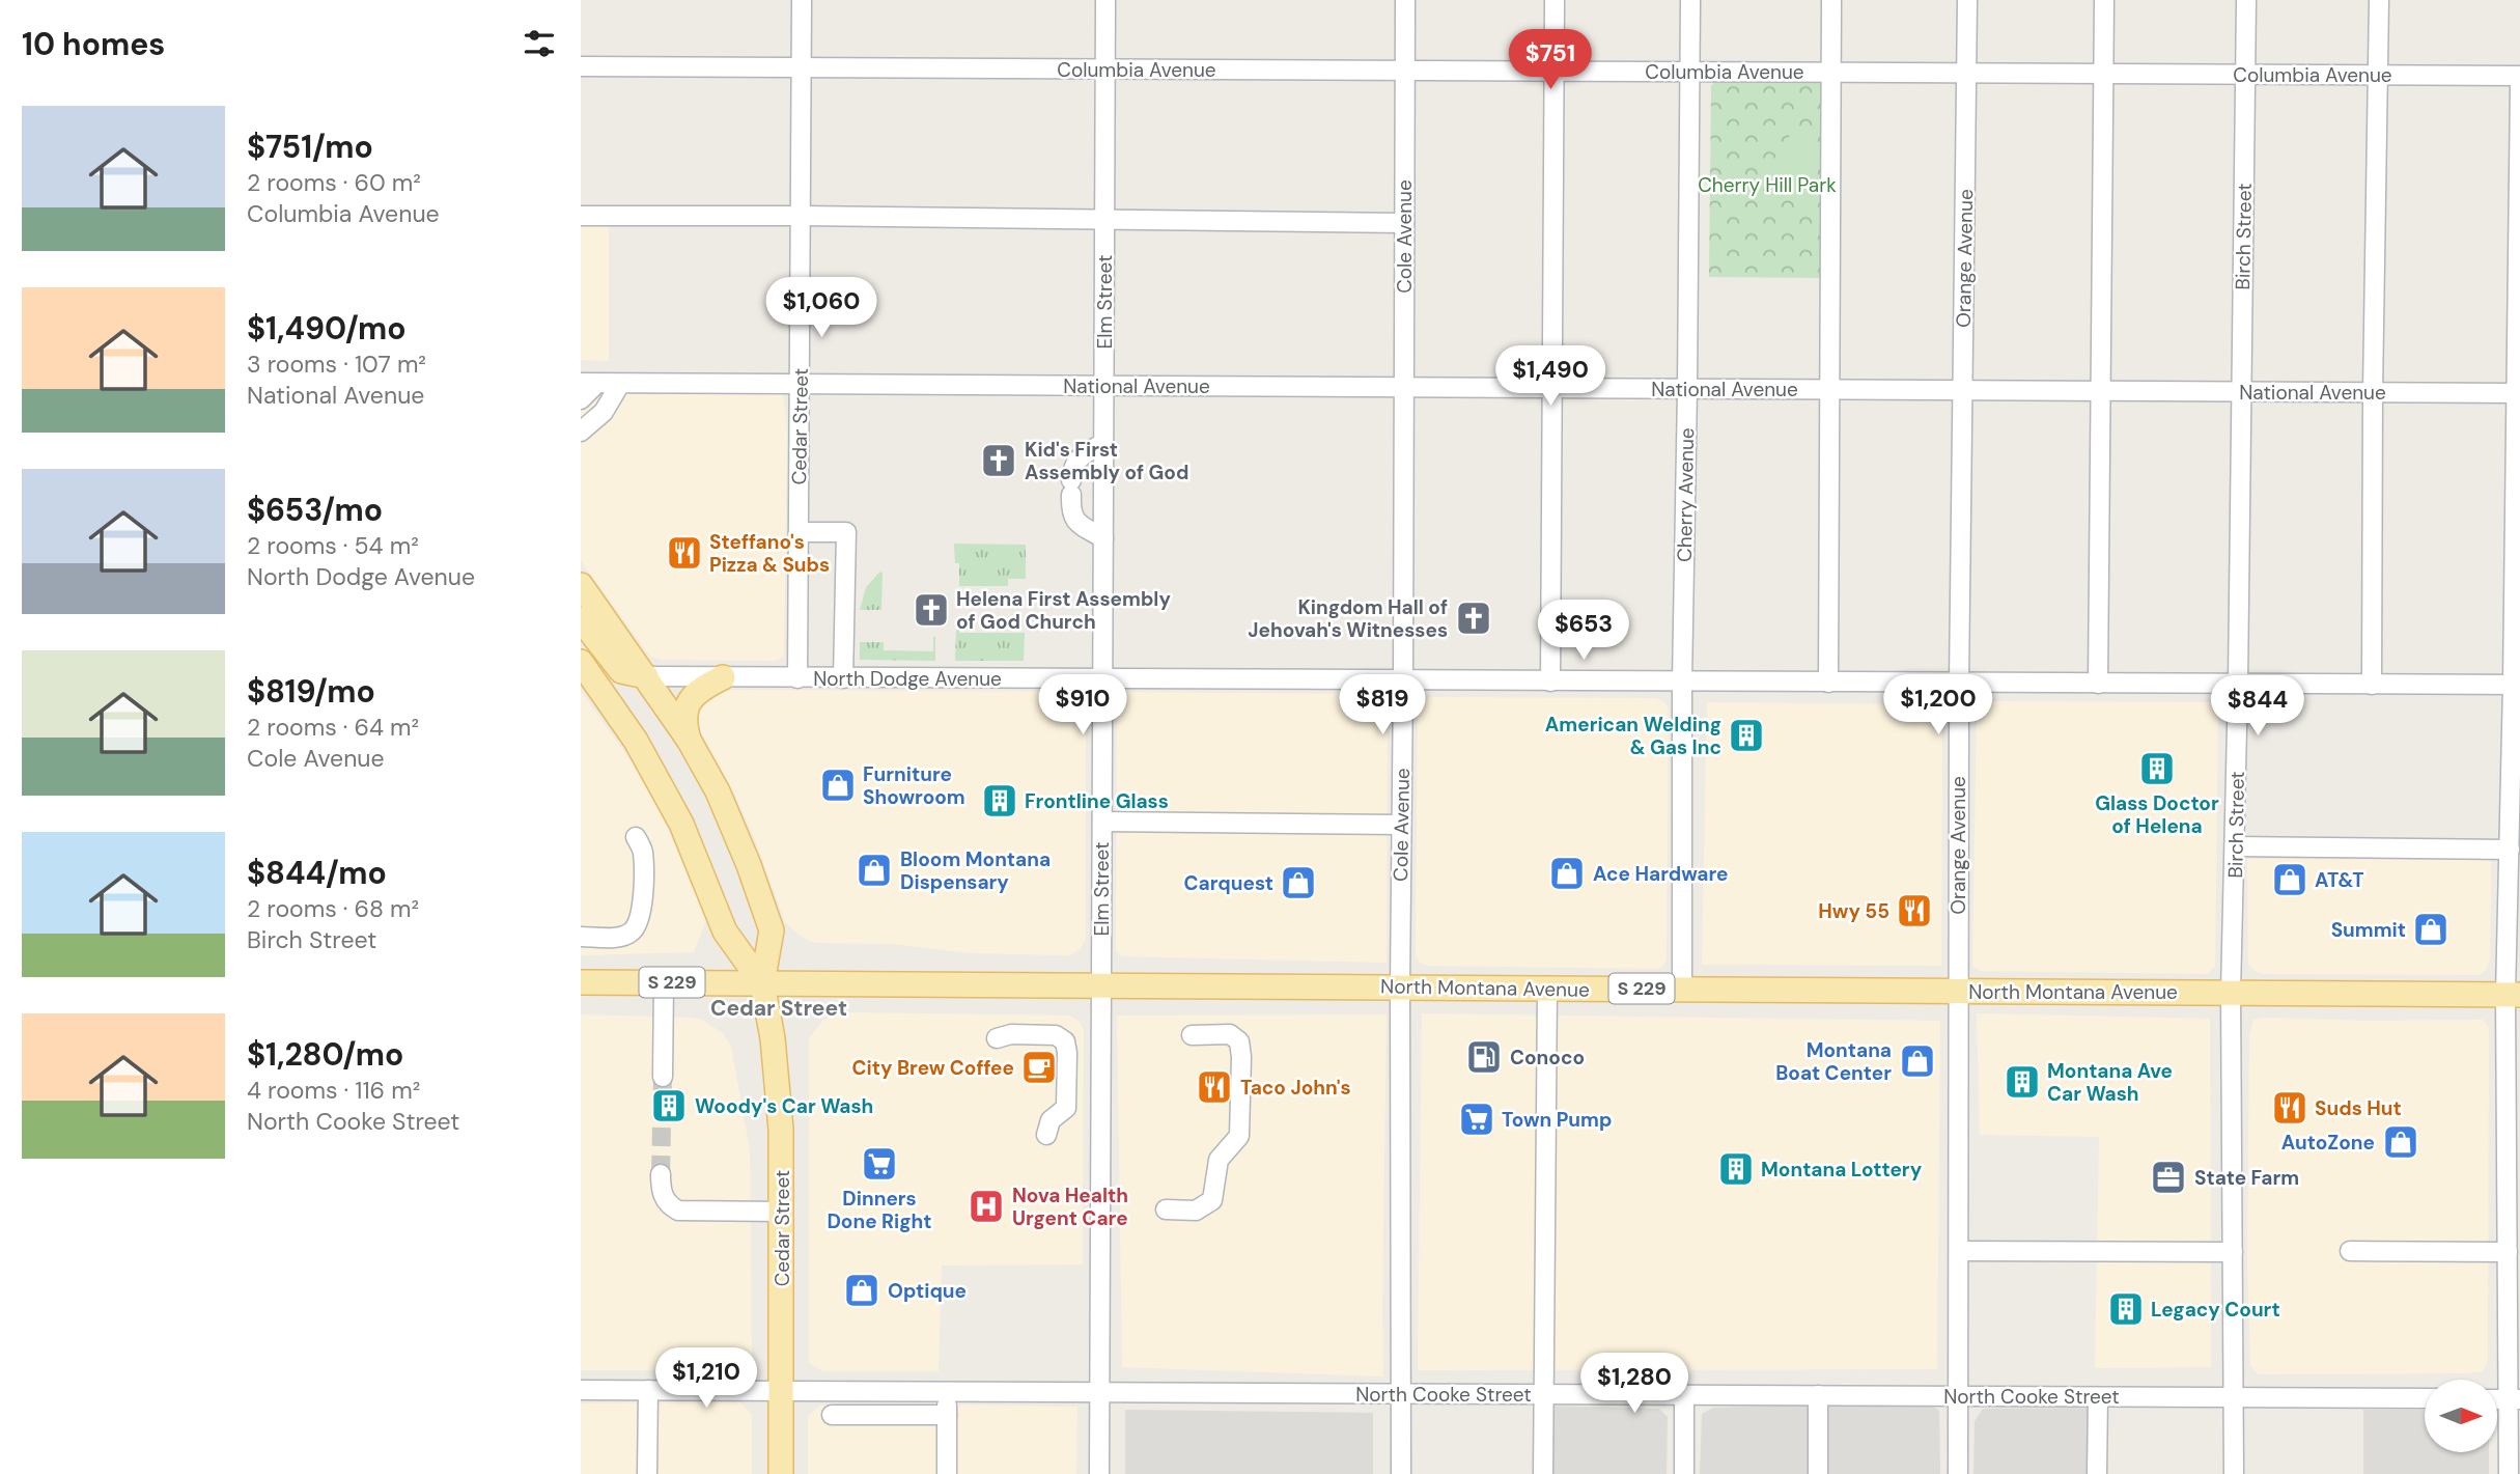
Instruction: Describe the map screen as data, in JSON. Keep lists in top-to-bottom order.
{
  "streets": {
    "main road": ["Cedar Street", "S 229", "North Montana Avenue"],
    "street": [
      "Columbia Avenue",
      "Cole Avenue",
      "Birch Street",
      "Orange Avenue",
      "Elm Street",
      "National Avenue",
      "Cherry Avenue",
      "North Dodge Avenue",
      "North Cooke Street"
    ]
  },
  "crossings": [
    ["Columbia Avenue", "Cole Avenue"],
    ["Columbia Avenue", "Birch Street"],
    ["Columbia Avenue", "Orange Avenue"],
    ["Columbia Avenue", "Elm Street"],
    ["Columbia Avenue", "Cedar Street"],
    ["Columbia Avenue", "Cherry Avenue"],
    ["Cole Avenue", "National Avenue"],
    ["Cole Avenue", "North Dodge Avenue"],
    ["Cole Avenue", "North Montana Avenue"],
    ["Cole Avenue", "North Cooke Street"],
    ["Birch Street", "National Avenue"],
    ["Birch Street", "North Dodge Avenue"],
    ["Birch Street", "North Montana Avenue"],
    ["Birch Street", "North Cooke Street"],
    ["Orange Avenue", "National Avenue"],
    ["Orange Avenue", "North Dodge Avenue"],
    ["Orange Avenue", "North Montana Avenue"],
    ["Orange Avenue", "North Cooke Street"],
    ["Elm Street", "National Avenue"],
    ["Elm Street", "North Dodge Avenue"],
    ["Elm Street", "North Montana Avenue"],
    ["Elm Street", "North Cooke Street"],
    ["National Avenue", "Cedar Street"],
    ["National Avenue", "Cherry Avenue"],
    ["Cedar Street", "North Dodge Avenue"],
    ["Cedar Street", "North Montana Avenue"],
    ["Cedar Street", "North Cooke Street"],
    ["Cherry Avenue", "North Dodge Avenue"],
    ["Cherry Avenue", "North Montana Avenue"]
  ],
  "districts": ["Cedar Street"],
  "parks": ["Cherry Hill Park"],
  "places": {
    "church": ["Kid's First Assembly of God", "Helena First Assembly of God Church", "Kingdom Hall of Jehovah's Witnesses"],
    "restaurant": [
      "Steffano's Pizza & Subs",
      "Hwy 55",
      "Taco John's",
      "Suds Hut"
    ],
    "building": [
      "American Welding & Gas Inc",
      "Glass Doctor of Helena",
      "Frontline Glass",
      "Montana Ave Car Wash",
      "Woody's Car Wash",
      "Montana Lottery",
      "Legacy Court"
    ],
    "shop": [
      "Furniture Showroom",
      "Bloom Montana Dispensary",
      "Ace Hardware",
      "AT&T",
      "Carquest",
      "Summit",
      "Montana Boat Center",
      "AutoZone",
      "Optique"
    ],
    "fuel station": ["Conoco"],
    "cafe": ["City Brew Coffee"],
    "supermarket": ["Town Pump", "Dinners Done Right"],
    "office": ["State Farm"],
    "hospital": ["Nova Health Urgent Care"]
  },
  "north": "right",
  "page": {
    "heading": "10 homes",
    "price": [
      "$751",
      "$1,060",
      "$1,490",
      "$653",
      "$910",
      "$819",
      "$1,200",
      "$844",
      "$1,210",
      "$1,280"
    ],
    "list": [
      {
        "name": "$751/mo",
        "note": "2 rooms · 60 m² · Columbia Avenue"
      },
      {
        "name": "$1,490/mo",
        "note": "3 rooms · 107 m² · National Avenue"
      },
      {
        "name": "$653/mo",
        "note": "2 rooms · 54 m² · North Dodge Avenue"
      },
      {
        "name": "$819/mo",
        "note": "2 rooms · 64 m² · Cole Avenue"
      },
      {
        "name": "$844/mo",
        "note": "2 rooms · 68 m² · Birch Street"
      },
      {
        "name": "$1,280/mo",
        "note": "4 rooms · 116 m² · North Cooke Street"
      }
    ]
  }
}
